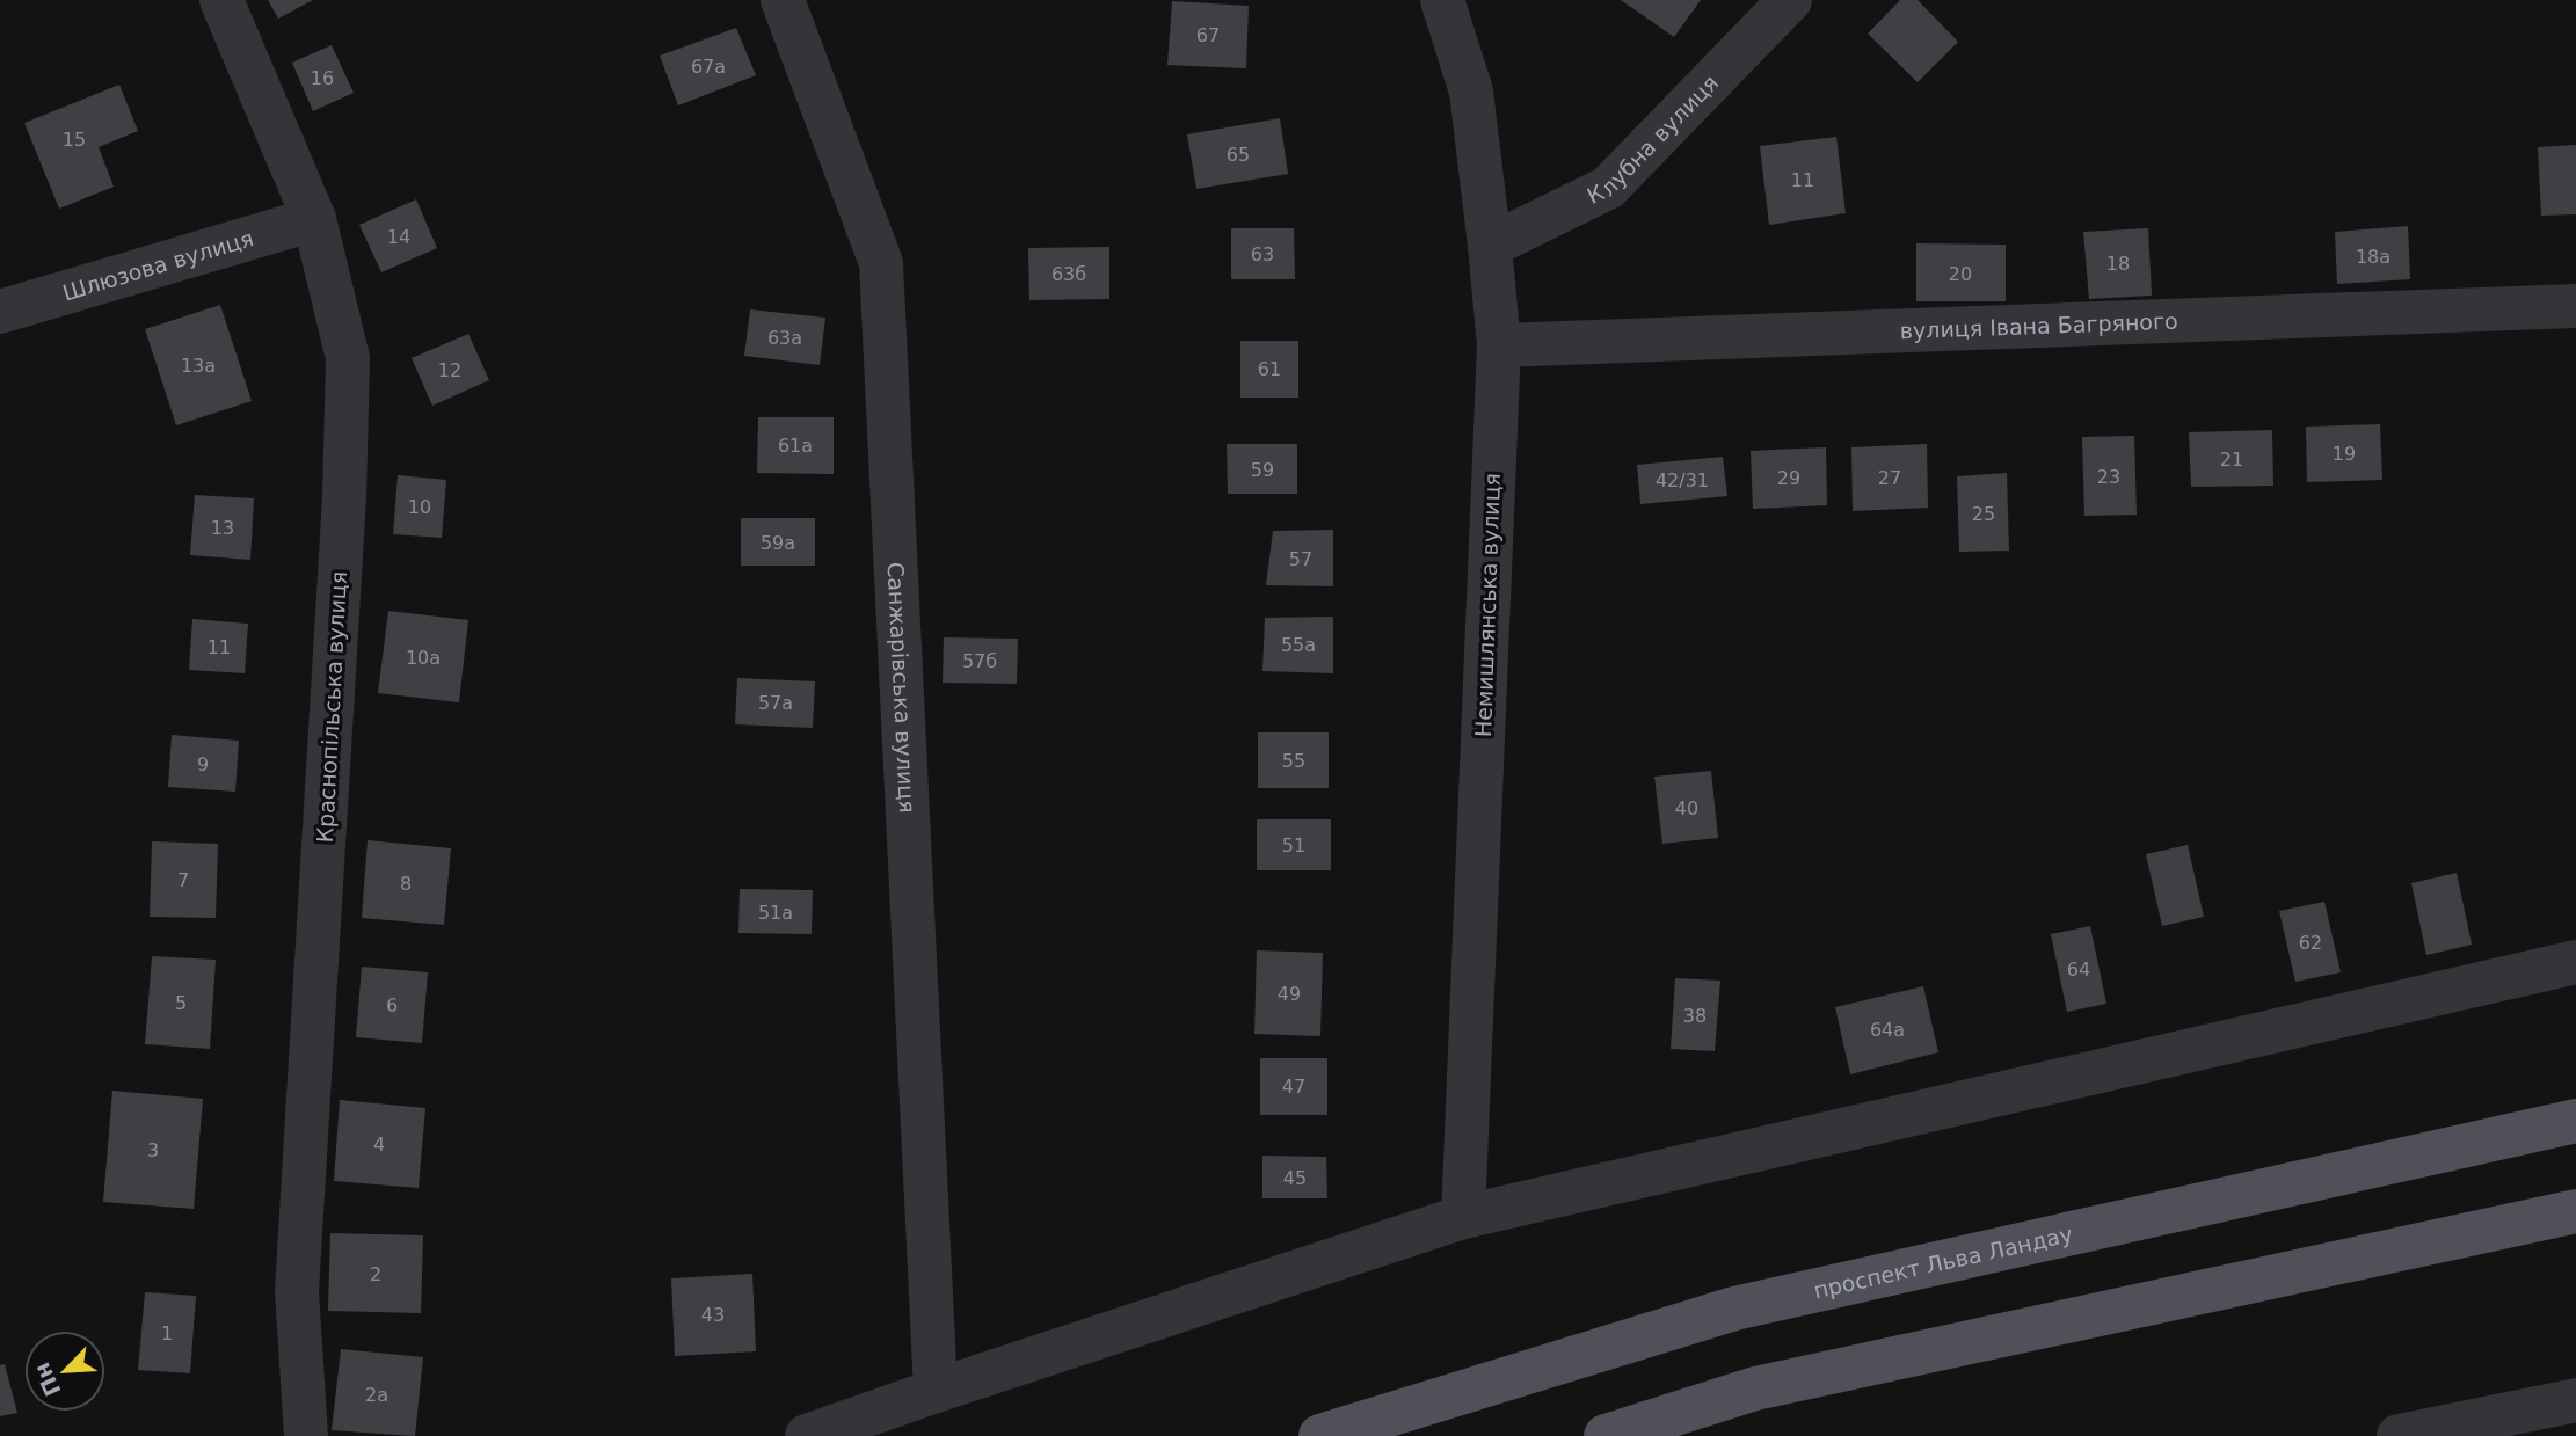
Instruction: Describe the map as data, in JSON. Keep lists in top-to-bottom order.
{
  "streets": {
    "main road": ["проспект Льва Ландау"],
    "street": [
      "Клубна вулиця",
      "Шлюзова вулиця",
      "вулиця Івана Багряного",
      "Немишлянська вулиця",
      "Санжарівська вулиця",
      "Краснопільська вулиця"
    ]
  },
  "crossings": [
    ["Клубна вулиця", "Немишлянська вулиця"],
    ["Шлюзова вулиця", "Краснопільська вулиця"],
    ["вулиця Івана Багряного", "Немишлянська вулиця"]
  ],
  "house_numbers": [
    "67",
    "67а",
    "16",
    "15",
    "65",
    "11",
    "14",
    "63",
    "18а",
    "18",
    "63б",
    "20",
    "63а",
    "13а",
    "61",
    "12",
    "61а",
    "19",
    "21",
    "59",
    "23",
    "29",
    "27",
    "42/31",
    "10",
    "25",
    "13",
    "59а",
    "57",
    "55а",
    "11",
    "10а",
    "57б",
    "57а",
    "55",
    "9",
    "40",
    "51",
    "7",
    "8",
    "51а",
    "62",
    "64",
    "49",
    "5",
    "6",
    "38",
    "64а",
    "47",
    "4",
    "3",
    "45",
    "2",
    "43",
    "1",
    "2а"
  ],
  "north": "bottom left"
}
